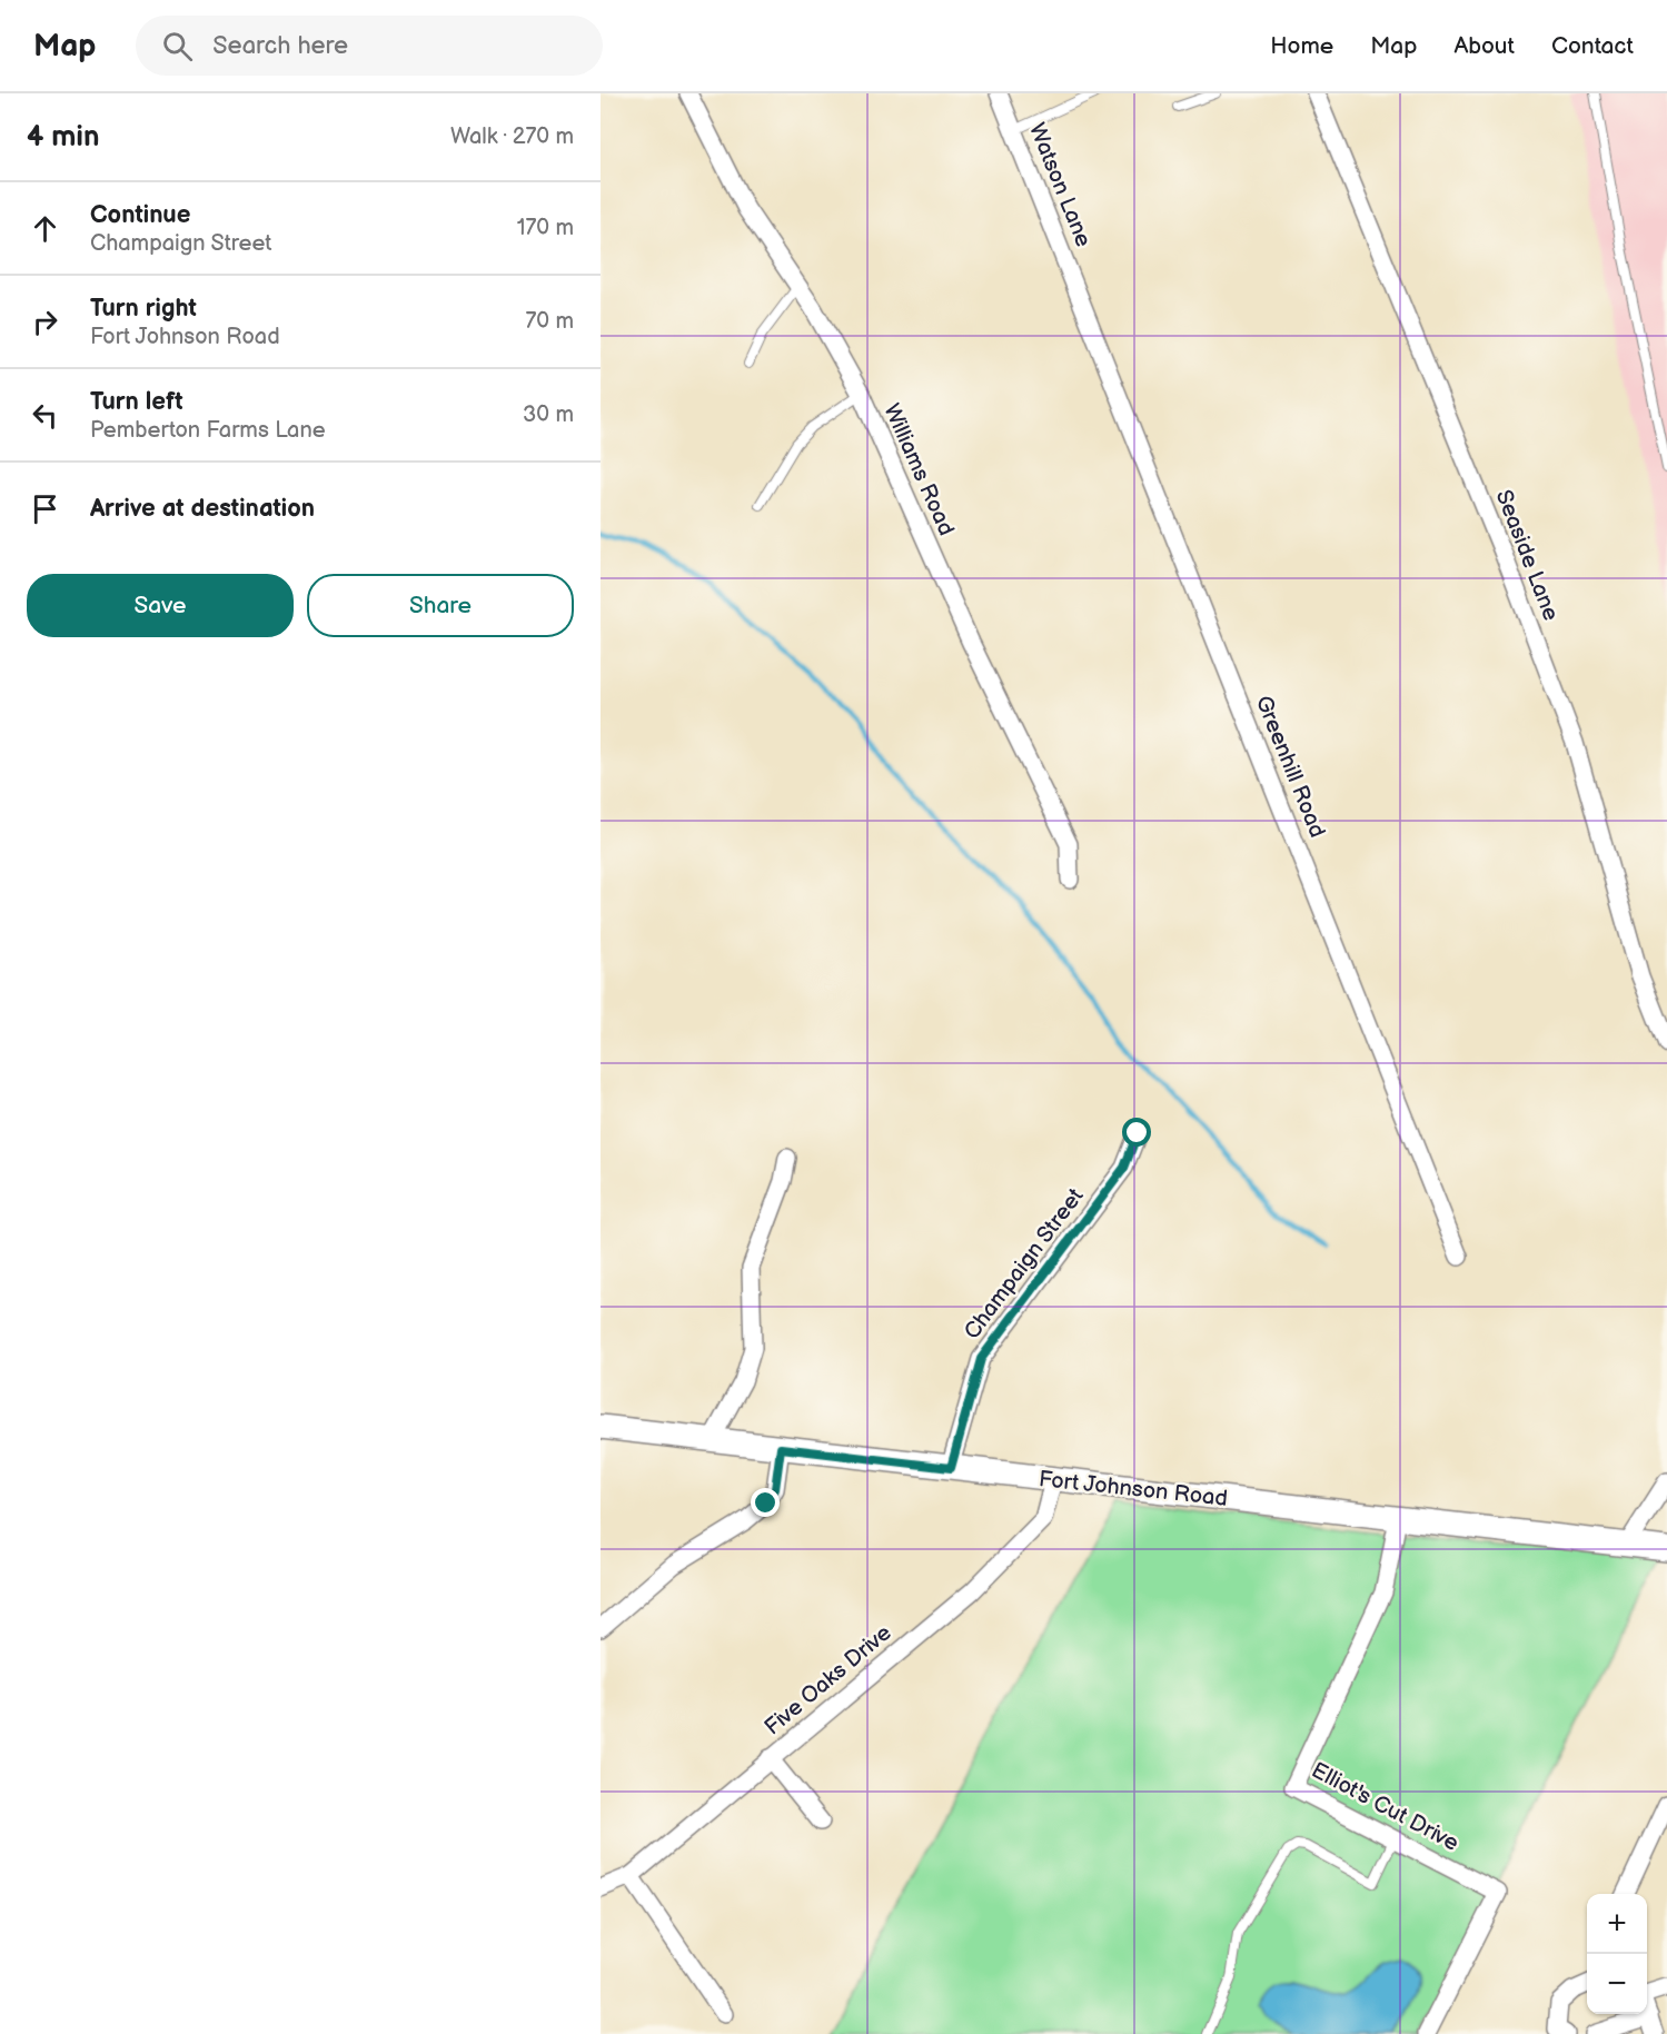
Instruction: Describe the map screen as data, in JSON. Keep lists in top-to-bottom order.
{
  "streets": {
    "main road": ["Fort Johnson Road"],
    "street": [
      "Watson Lane",
      "Williams Road",
      "Seaside Lane",
      "Greenhill Road",
      "Champaign Street",
      "Five Oaks Drive",
      "Elliot's Cut Drive"
    ]
  },
  "crossings": [
    ["Watson Lane", "Greenhill Road"],
    ["Champaign Street", "Fort Johnson Road"],
    ["Fort Johnson Road", "Five Oaks Drive"],
    ["Fort Johnson Road", "Elliot's Cut Drive"]
  ],
  "page": {
    "header": "Map",
    "search": "Search here",
    "nav": [
      "Home",
      "Map",
      "About",
      "Contact"
    ],
    "heading": ["4 min", "Walk · 270 m"],
    "list": [
      ["Continue", "Champaign Street", "170 m"],
      ["Turn right", "Fort Johnson Road", "70 m"],
      ["Turn left", "Pemberton Farms Lane", "30 m"],
      "Arrive at destination"
    ],
    "buttons": ["Save", "Share"],
    "map_buttons": ["+", "−"]
  }
}
